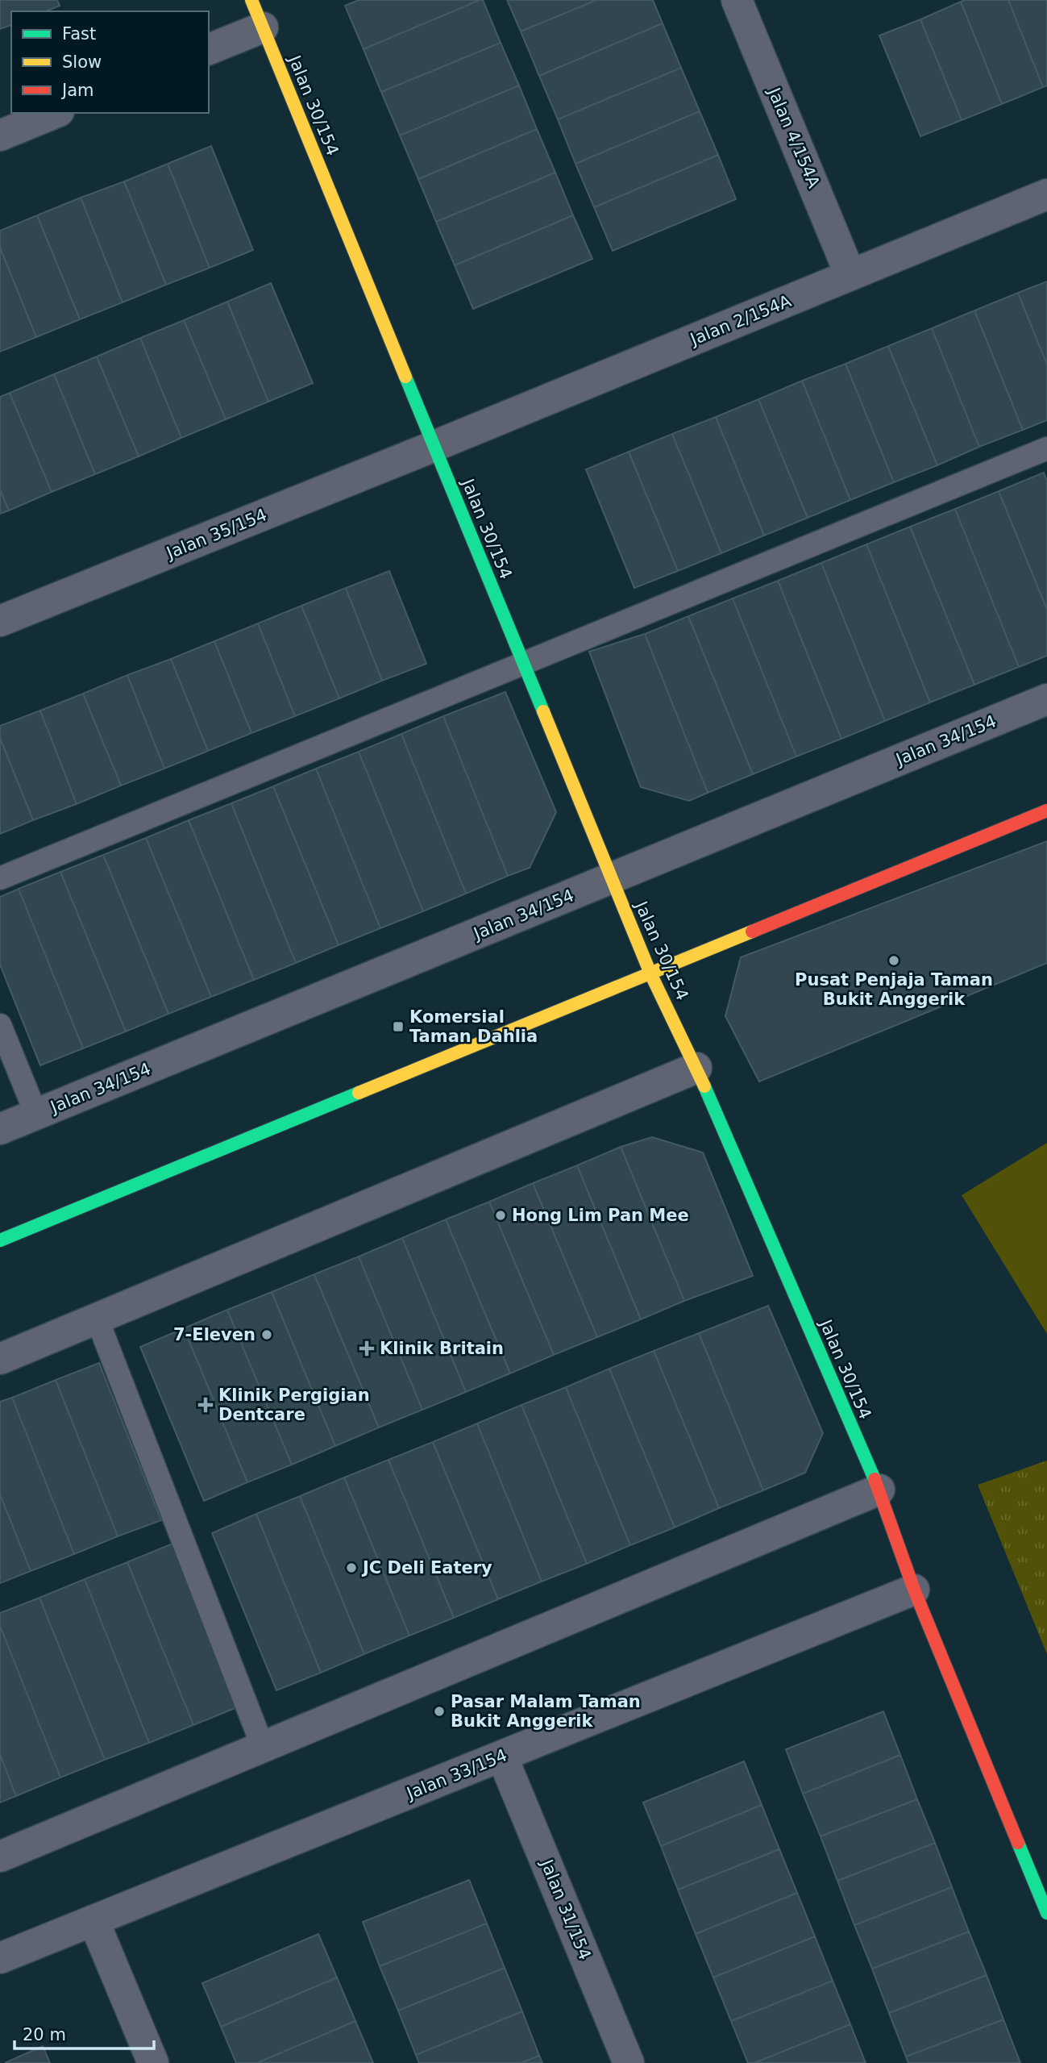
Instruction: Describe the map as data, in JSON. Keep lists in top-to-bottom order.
{
  "streets": {
    "street": [
      "Jalan 30/154",
      "Jalan 4/154A",
      "Jalan 2/154A",
      "Jalan 35/154",
      "Jalan 34/154",
      "Jalan 33/154",
      "Jalan 31/154"
    ]
  },
  "crossings": [
    ["Jalan 30/154", "Jalan 2/154A"],
    ["Jalan 30/154", "Jalan 35/154"],
    ["Jalan 30/154", "Jalan 34/154"],
    ["Jalan 30/154", "Jalan 33/154"],
    ["Jalan 4/154A", "Jalan 2/154A"],
    ["Jalan 2/154A", "Jalan 35/154"],
    ["Jalan 33/154", "Jalan 31/154"]
  ],
  "places": {
    "other": [
      "Pusat Penjaja Taman Bukit Anggerik",
      "Hong Lim Pan Mee",
      "7-Eleven",
      "JC Deli Eatery",
      "Pasar Malam Taman Bukit Anggerik"
    ],
    "transit": ["Komersial Taman Dahlia"],
    "health": ["Klinik Britain", "Klinik Pergigian Dentcare"]
  },
  "legend": ["Fast", "Slow", "Jam"],
  "scale_bar": "20 m"
}
